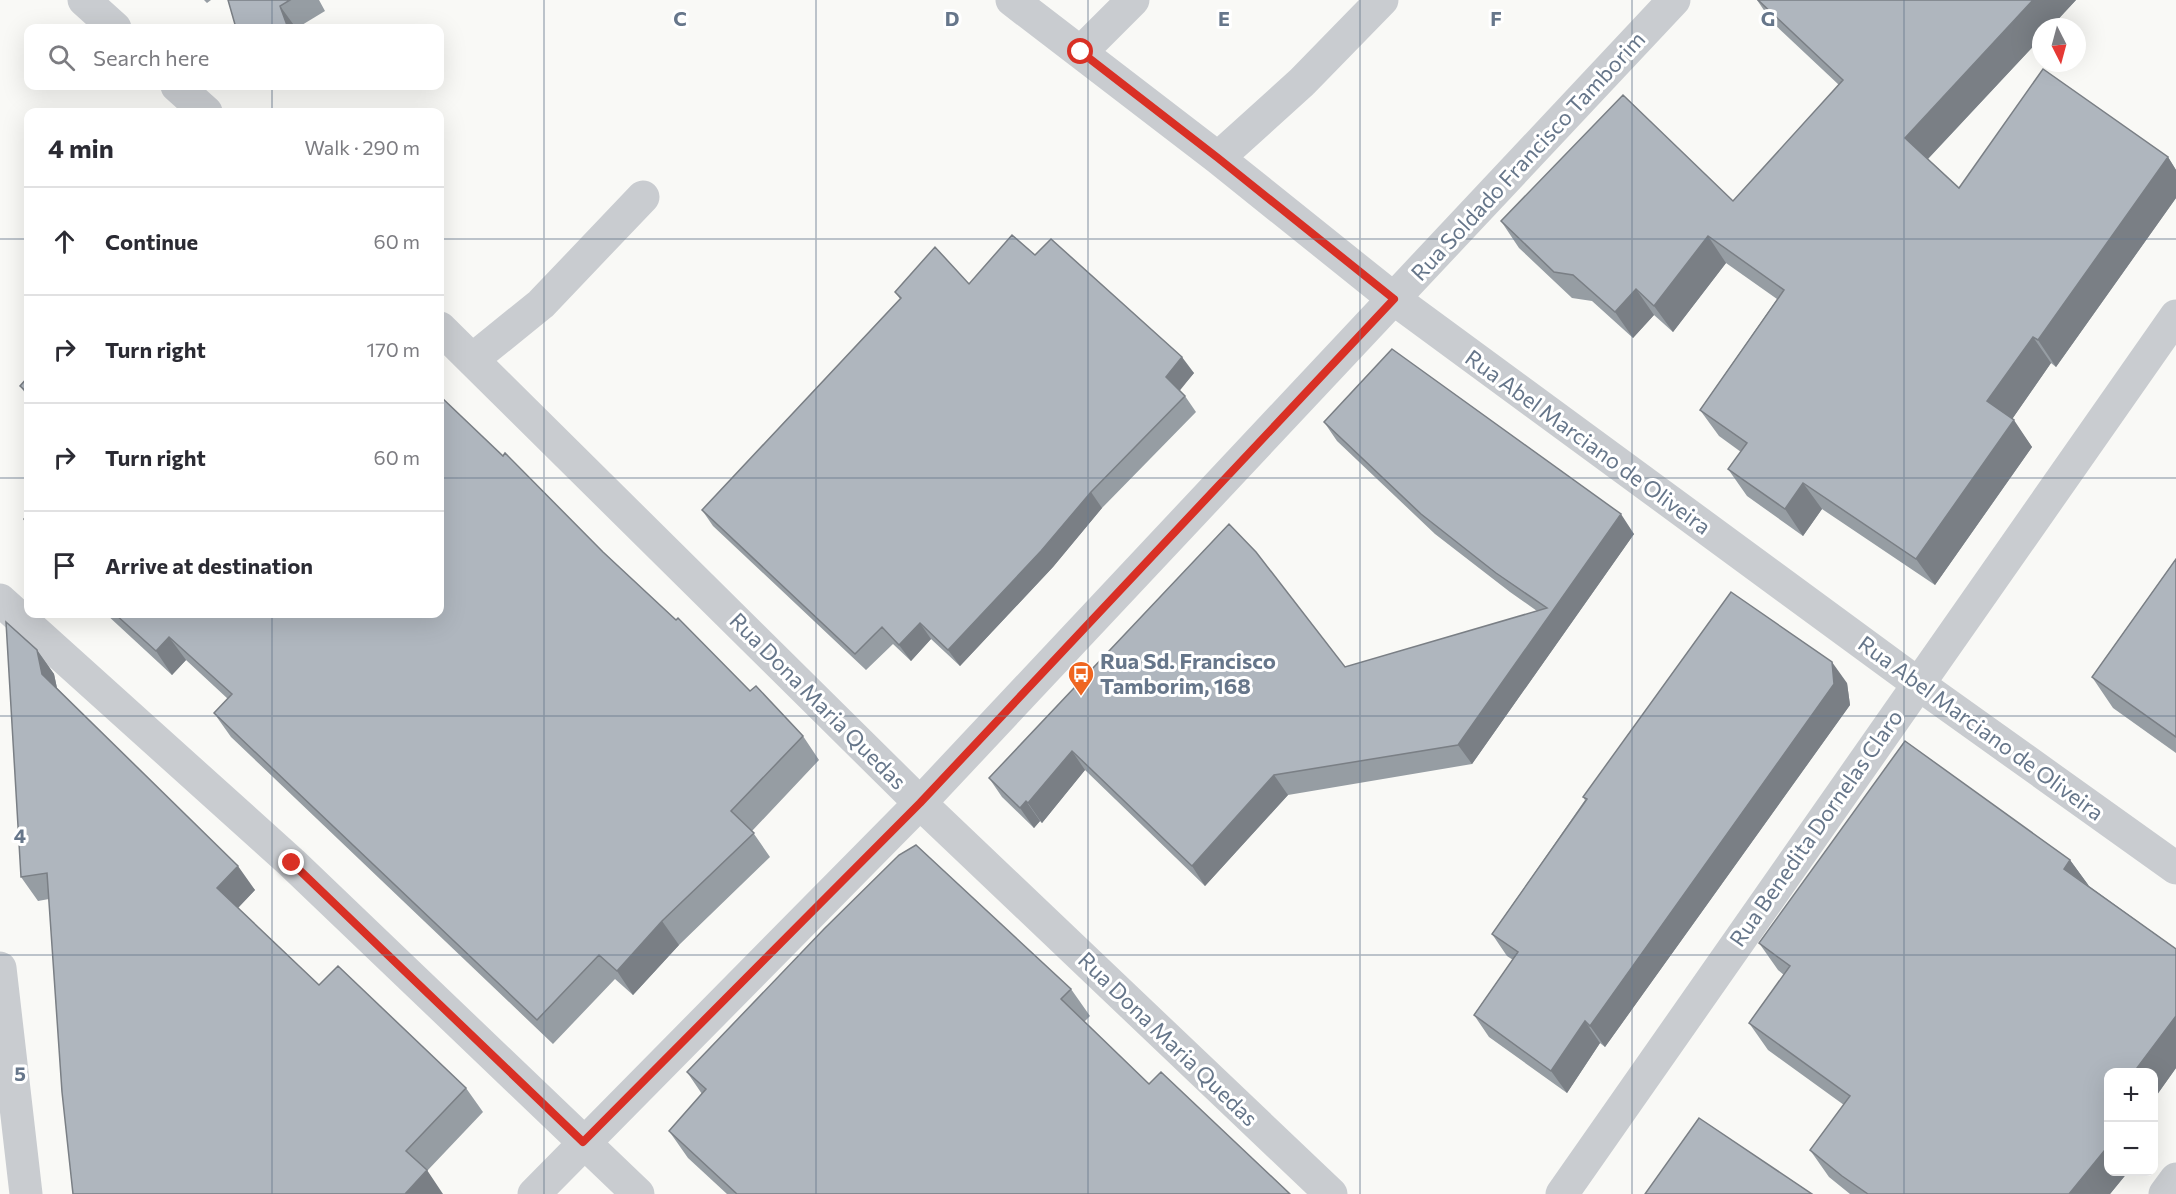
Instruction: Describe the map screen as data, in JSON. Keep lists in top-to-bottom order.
{
  "streets": {
    "street": [
      "Rua Soldado Francisco Tamborim",
      "Rua Abel Marciano de Oliveira",
      "Rua Dona Maria Quedas",
      "Rua Benedita Dornelas Claro"
    ]
  },
  "crossings": [
    ["Rua Soldado Francisco Tamborim", "Rua Abel Marciano de Oliveira"],
    ["Rua Soldado Francisco Tamborim", "Rua Dona Maria Quedas"],
    ["Rua Abel Marciano de Oliveira", "Rua Benedita Dornelas Claro"]
  ],
  "places": {
    "bus stop": ["Rua Sd. Francisco Tamborim, 168"]
  },
  "north": "bottom",
  "page": {
    "search": "Search here",
    "heading": ["4 min", "Walk · 290 m"],
    "list": [
      ["Continue", "60 m"],
      ["Turn right", "170 m"],
      ["Turn right", "60 m"],
      "Arrive at destination"
    ],
    "map_buttons": ["+", "−"]
  },
  "grid": {
    "columns": [
      "C",
      "D",
      "E",
      "F",
      "G"
    ],
    "rows": ["4", "5"]
  }
}
